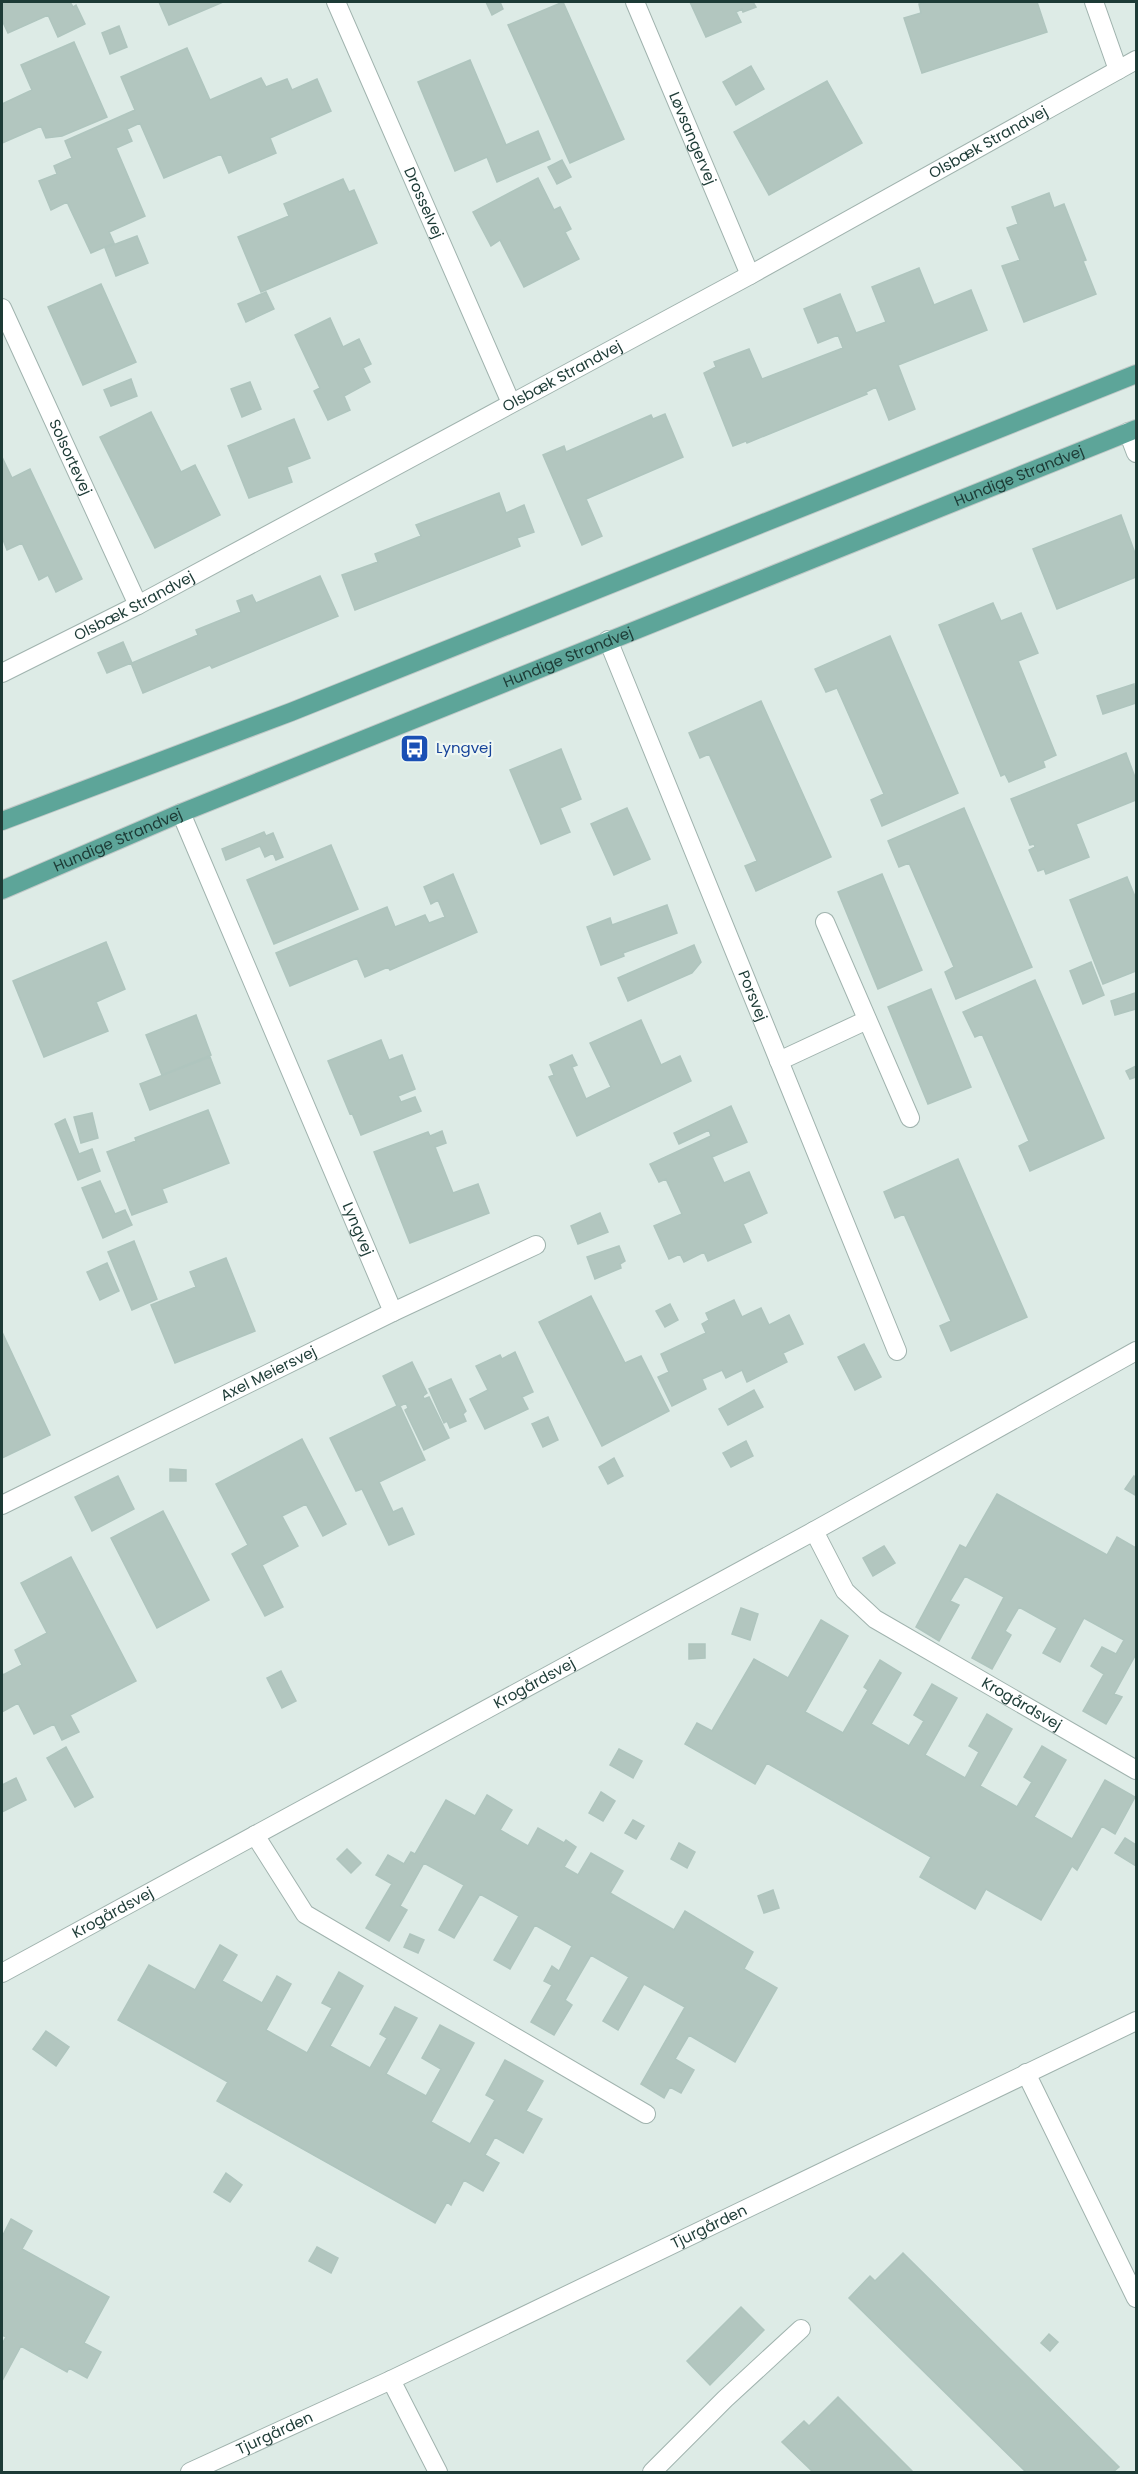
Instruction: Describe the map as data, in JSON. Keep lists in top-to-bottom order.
{
  "streets": {
    "main road": ["Hundige Strandvej"],
    "street": [
      "Løvsangervej",
      "Olsbæk Strandvej",
      "Drosselvej",
      "Solsortevej",
      "Porsvej",
      "Lyngvej",
      "Axel Meiersvej",
      "Krogårdsvej",
      "Tjurgården"
    ]
  },
  "crossings": [
    ["Løvsangervej", "Olsbæk Strandvej"],
    ["Olsbæk Strandvej", "Drosselvej"],
    ["Olsbæk Strandvej", "Solsortevej"],
    ["Hundige Strandvej", "Porsvej"],
    ["Hundige Strandvej", "Lyngvej"],
    ["Lyngvej", "Axel Meiersvej"]
  ],
  "places": {
    "bus stop": ["Lyngvej"]
  }
}
